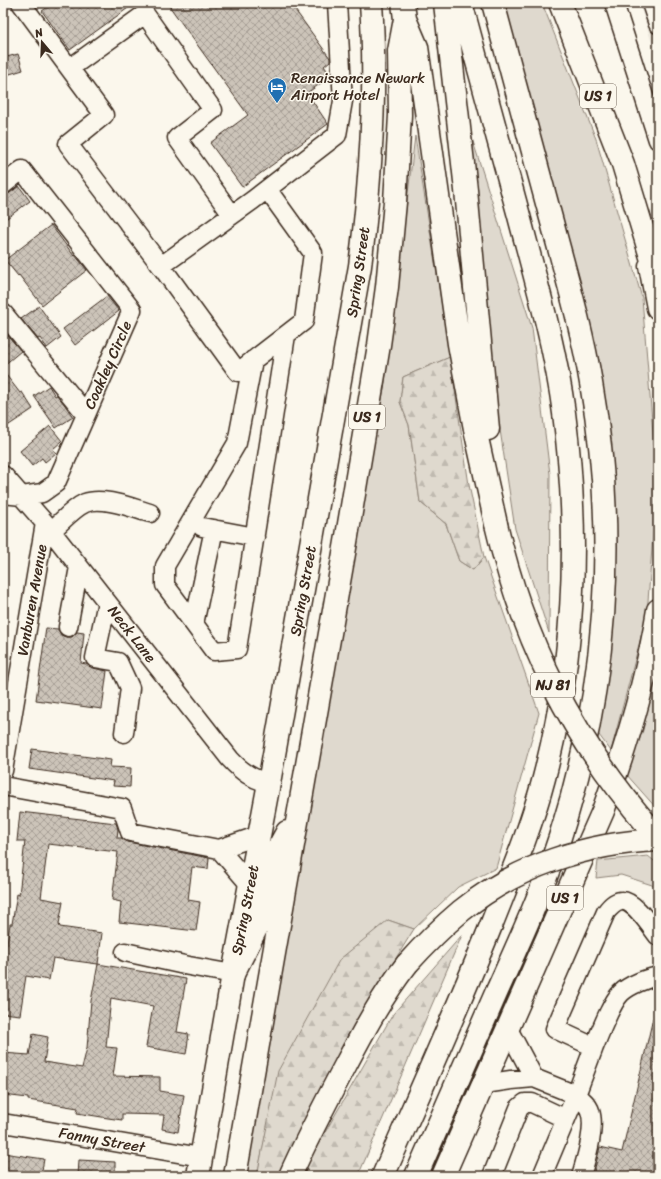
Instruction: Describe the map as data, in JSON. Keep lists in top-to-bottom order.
{
  "streets": {
    "main road": ["US 1", "Spring Street", "NJ 81"],
    "street": [
      "Coakley Circle",
      "Vanburen Avenue",
      "Neck Lane",
      "Fanny Street"
    ]
  },
  "crossings": [
    ["Spring Street", "Neck Lane"],
    ["Spring Street", "Fanny Street"],
    ["Coakley Circle", "Neck Lane"],
    ["Vanburen Avenue", "Neck Lane"]
  ],
  "places": {
    "hotel": ["Renaissance Newark Airport Hotel"]
  },
  "north": "top"
}
